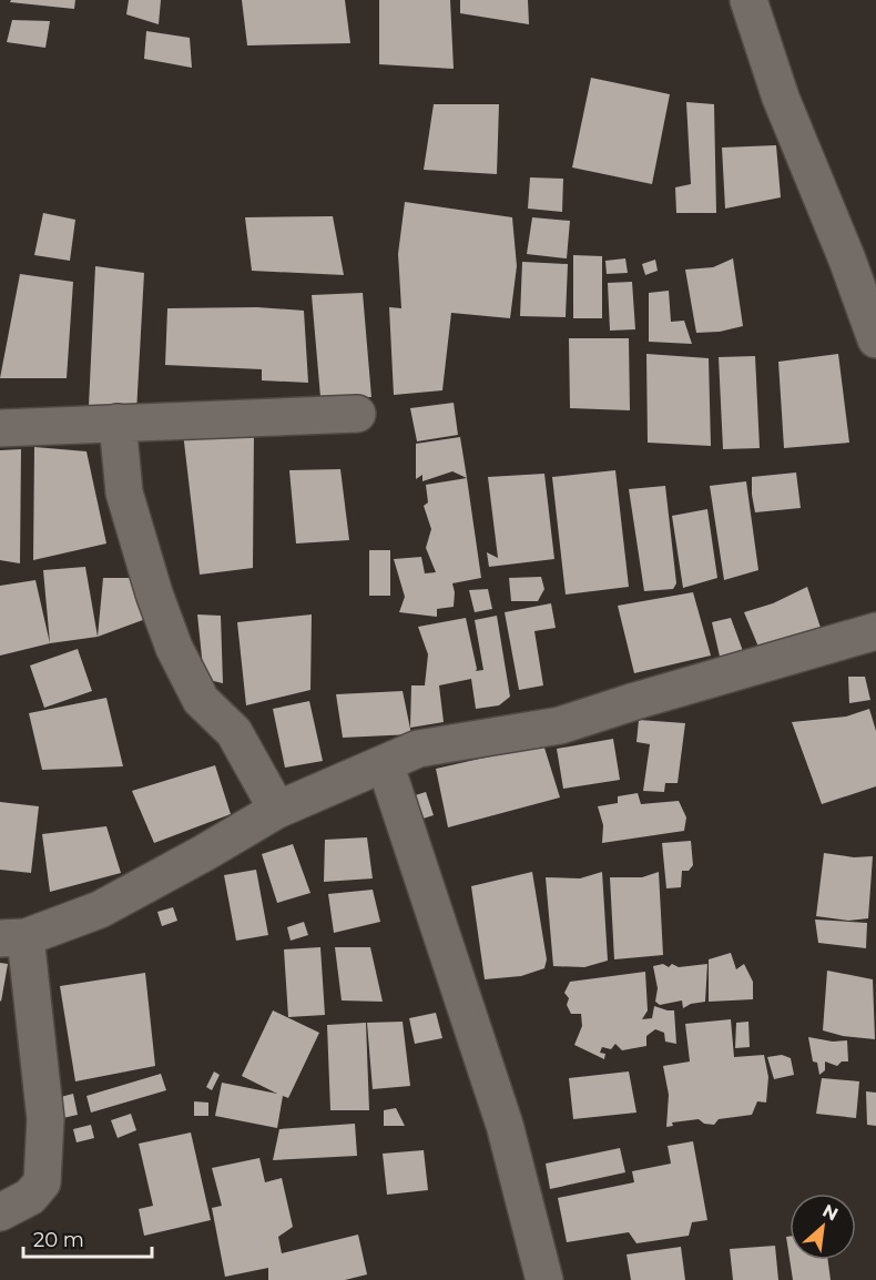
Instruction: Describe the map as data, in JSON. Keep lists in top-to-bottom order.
{
  "scale_bar": "20 m",
  "north": "top right"
}
